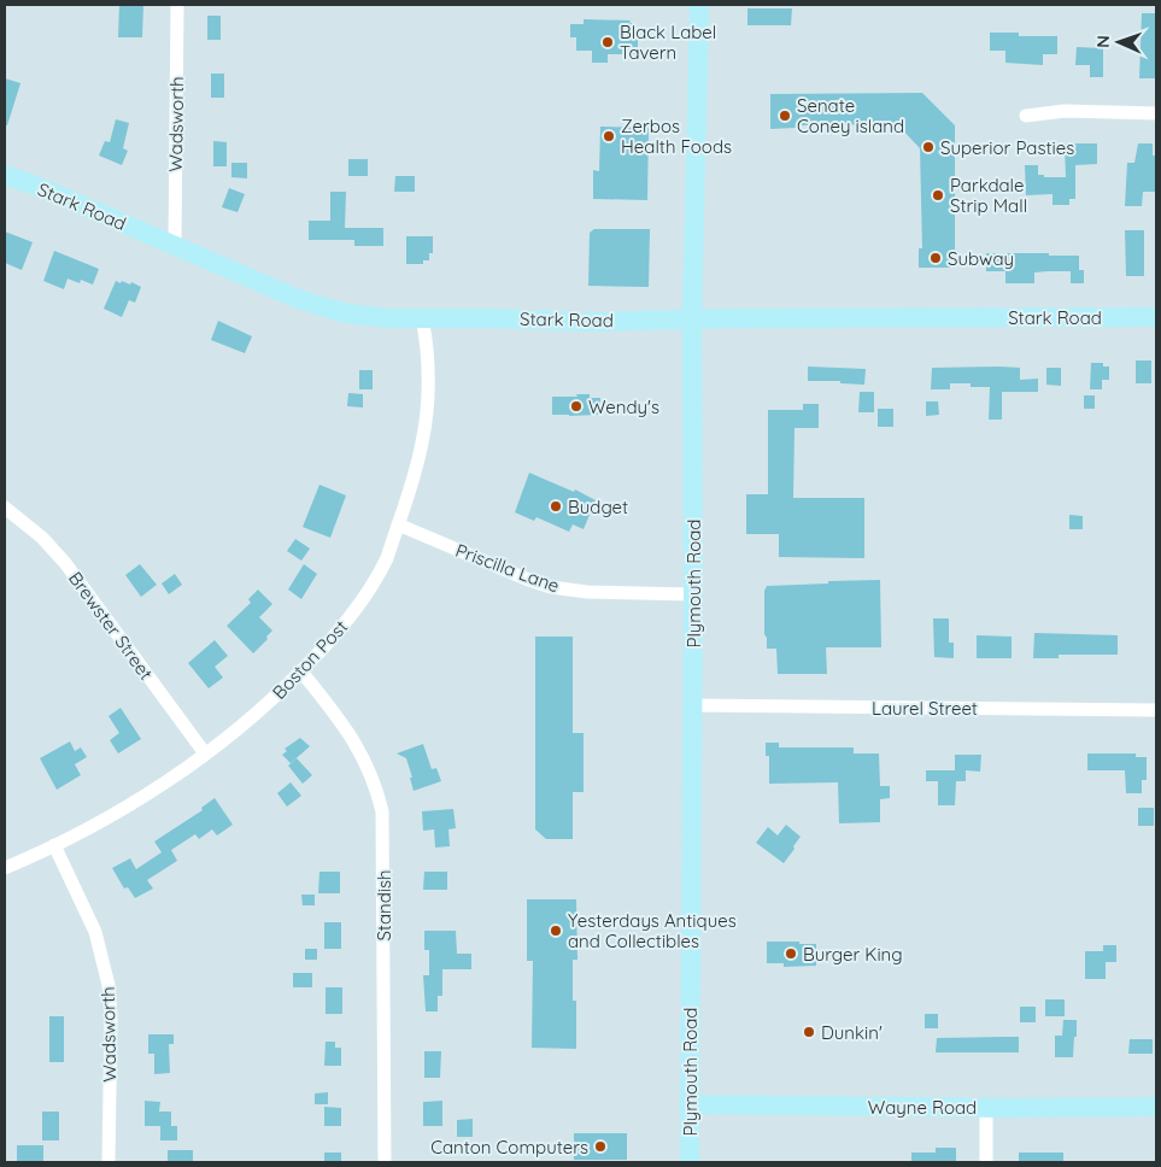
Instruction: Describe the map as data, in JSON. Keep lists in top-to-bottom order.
{
  "streets": {
    "main road": ["Stark Road", "Plymouth Road", "Wayne Road"],
    "street": [
      "Wadsworth",
      "Priscilla Lane",
      "Brewster Street",
      "Boston Post",
      "Laurel Street",
      "Standish"
    ]
  },
  "crossings": [
    ["Wadsworth", "Stark Road"],
    ["Wadsworth", "Boston Post"],
    ["Stark Road", "Plymouth Road"],
    ["Stark Road", "Boston Post"],
    ["Priscilla Lane", "Plymouth Road"],
    ["Priscilla Lane", "Boston Post"],
    ["Plymouth Road", "Laurel Street"],
    ["Plymouth Road", "Wayne Road"],
    ["Brewster Street", "Boston Post"],
    ["Boston Post", "Standish"]
  ],
  "places": [
    "Black Label Tavern",
    "Senate Coney island",
    "Zerbos Health Foods",
    "Superior Pasties",
    "Parkdale Strip Mall",
    "Subway",
    "Wendy's",
    "Budget",
    "Yesterdays Antiques and Collectibles",
    "Burger King",
    "Dunkin'",
    "Canton Computers"
  ],
  "north": "left"
}
